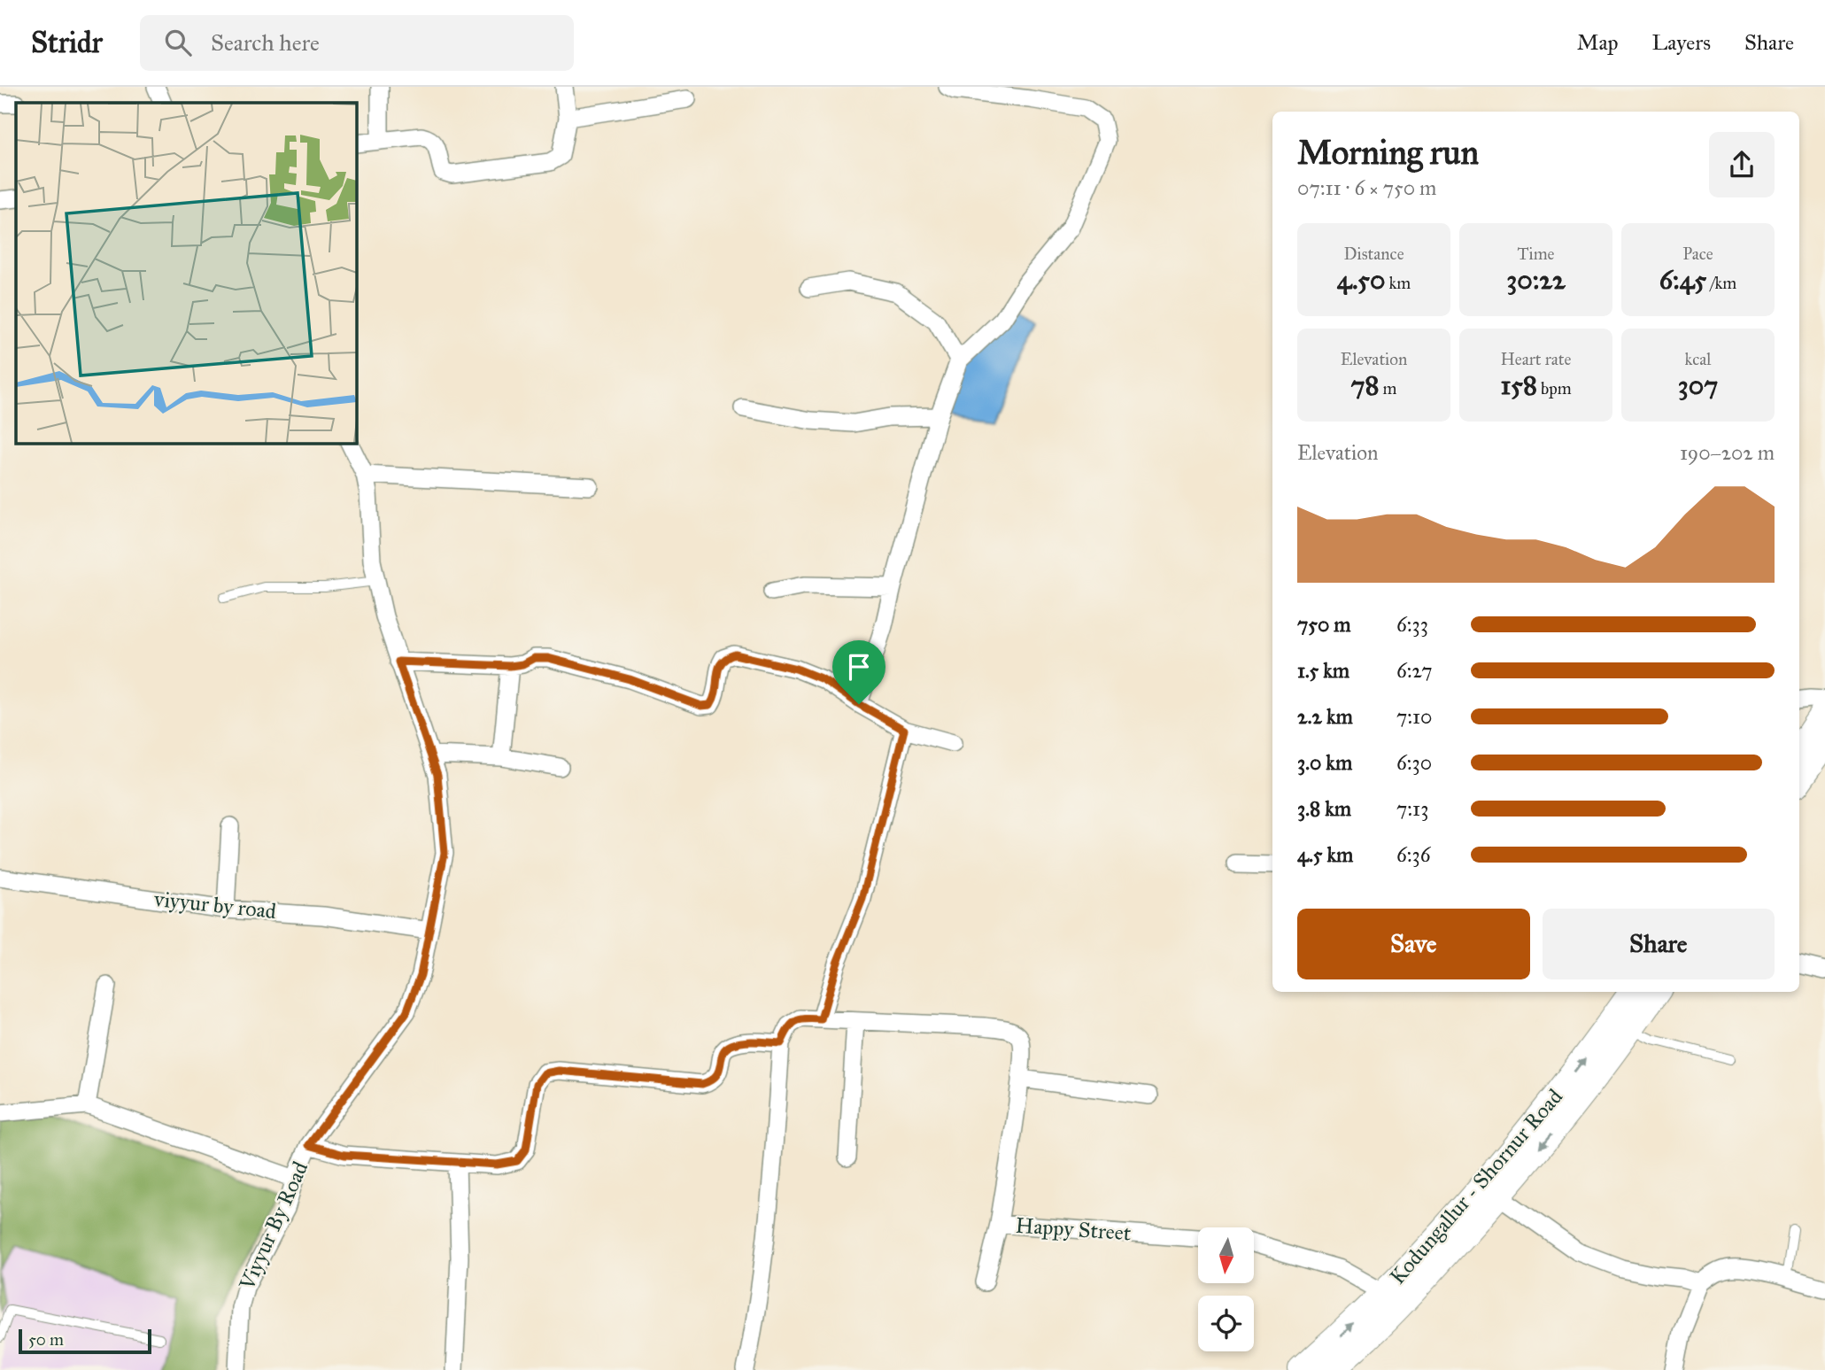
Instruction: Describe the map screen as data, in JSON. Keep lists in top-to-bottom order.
{
  "streets": {
    "main road": ["Kodungallur - Shornur Road"],
    "street": ["viyyur by road", "Viyyur By Road", "Happy Street"]
  },
  "crossings": [
    ["viyyur by road", "Viyyur By Road"]
  ],
  "scale_bar": "50 m",
  "north": "bottom",
  "page": {
    "header": "Stridr",
    "search": "Search here",
    "nav": ["Map", "Layers", "Share"],
    "heading": ["Morning run", "07:11 · 6 × 750 m"],
    "stats": [
      ["Distance", "4.50 km"],
      ["Time", "30:22"],
      ["Pace", "6:45 /km"],
      ["Elevation", "78 m"],
      ["Heart rate", "158 bpm"],
      ["kcal", "307"]
    ],
    "chart": ["Elevation", "190–202 m"],
    "list": [
      {
        "name": "750 m",
        "note": "6:33"
      },
      {
        "name": "1.5 km",
        "note": "6:27"
      },
      {
        "name": "2.2 km",
        "note": "7:10"
      },
      {
        "name": "3.0 km",
        "note": "6:30"
      },
      {
        "name": "3.8 km",
        "note": "7:13"
      },
      {
        "name": "4.5 km",
        "note": "6:36"
      }
    ],
    "buttons": ["Save", "Share"],
    "scale": "50 m"
  }
}
